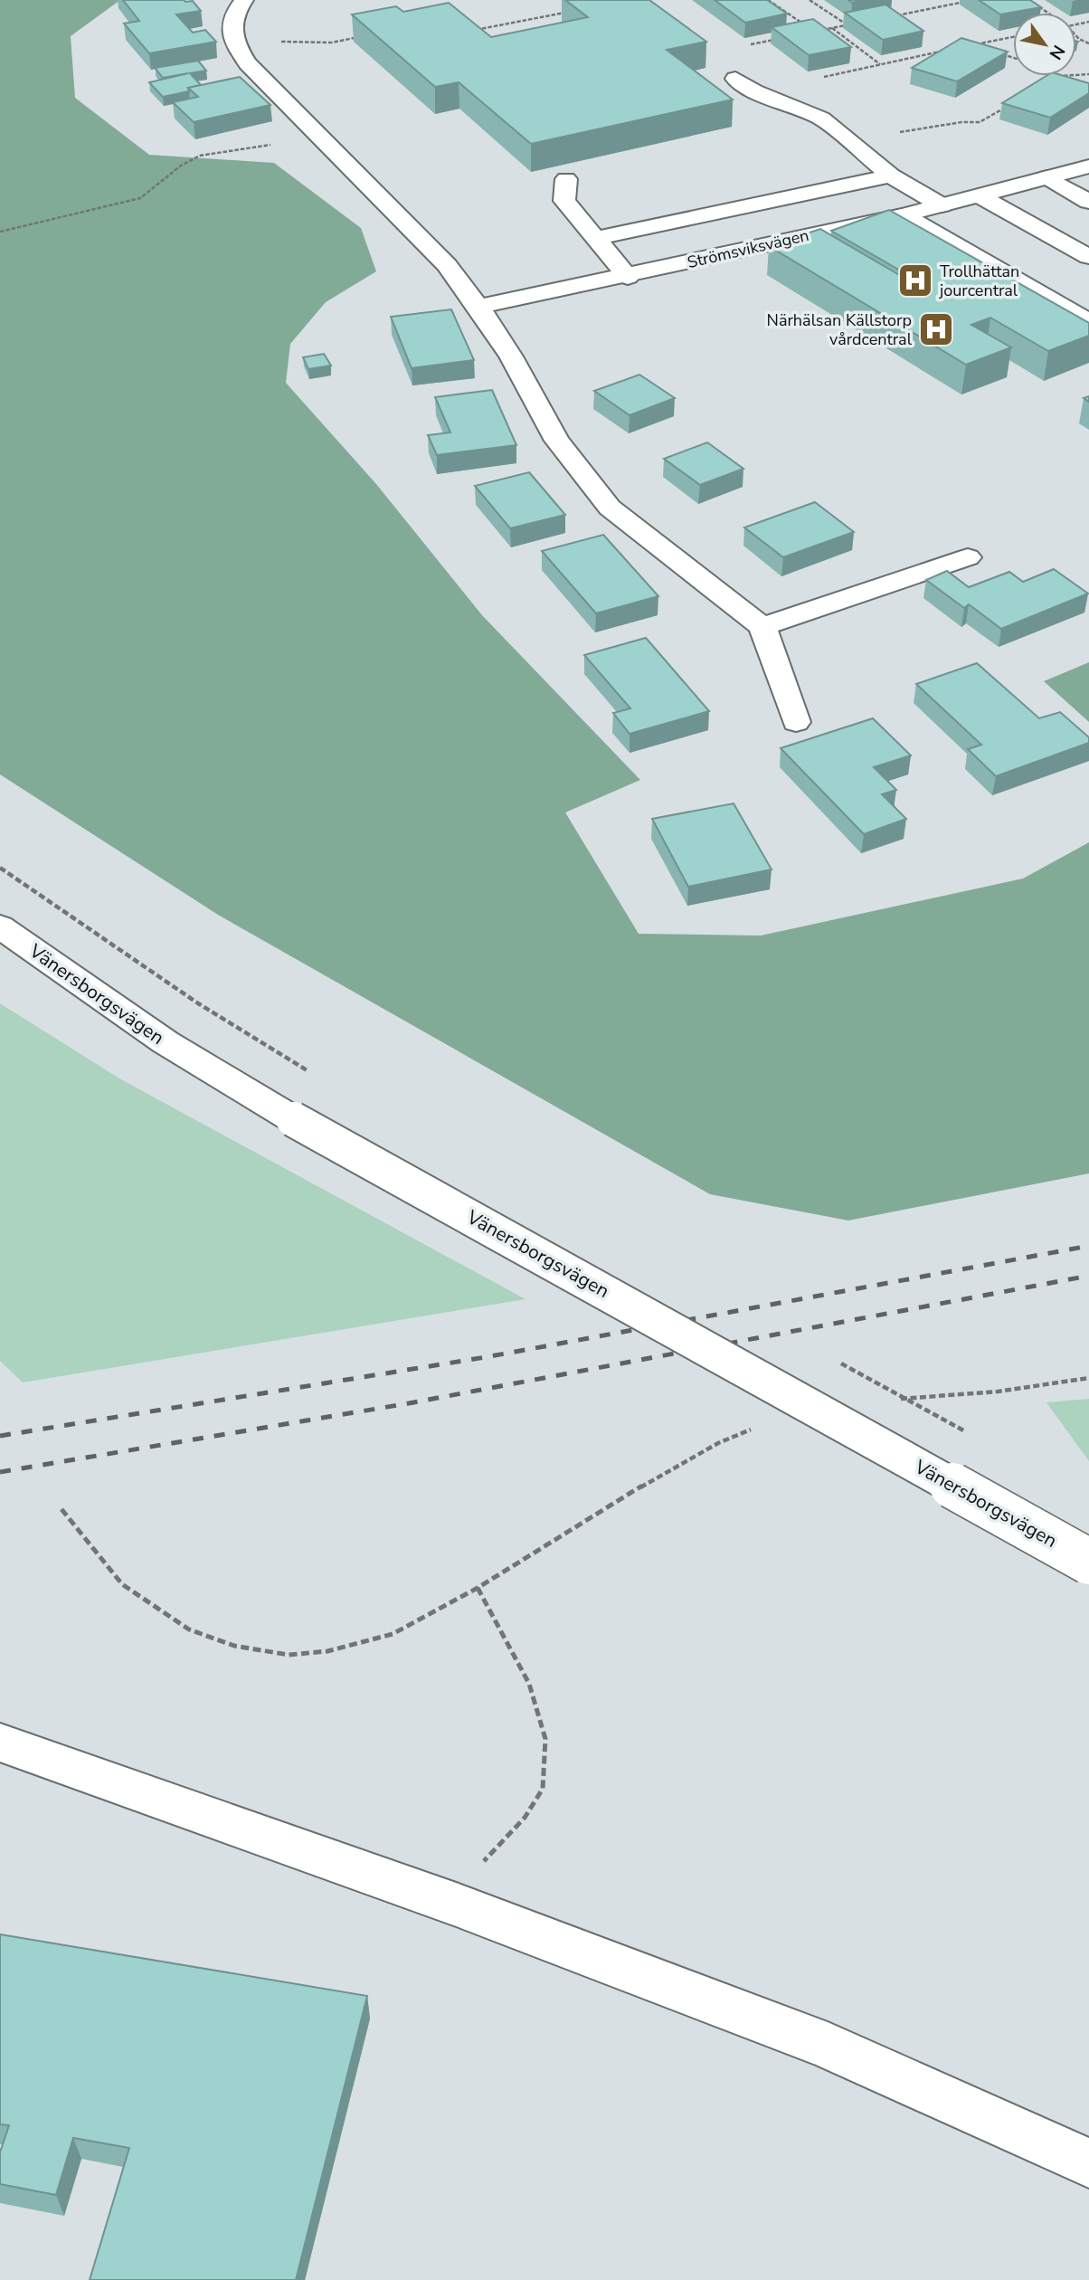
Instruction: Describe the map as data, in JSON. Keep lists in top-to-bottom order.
{
  "streets": {
    "street": ["Strömsviksvägen", "Vänersborgsvägen"]
  },
  "places": {
    "hospital": ["Trollhättan jourcentral", "Närhälsan Källstorp vårdcentral"]
  },
  "north": "bottom right"
}
